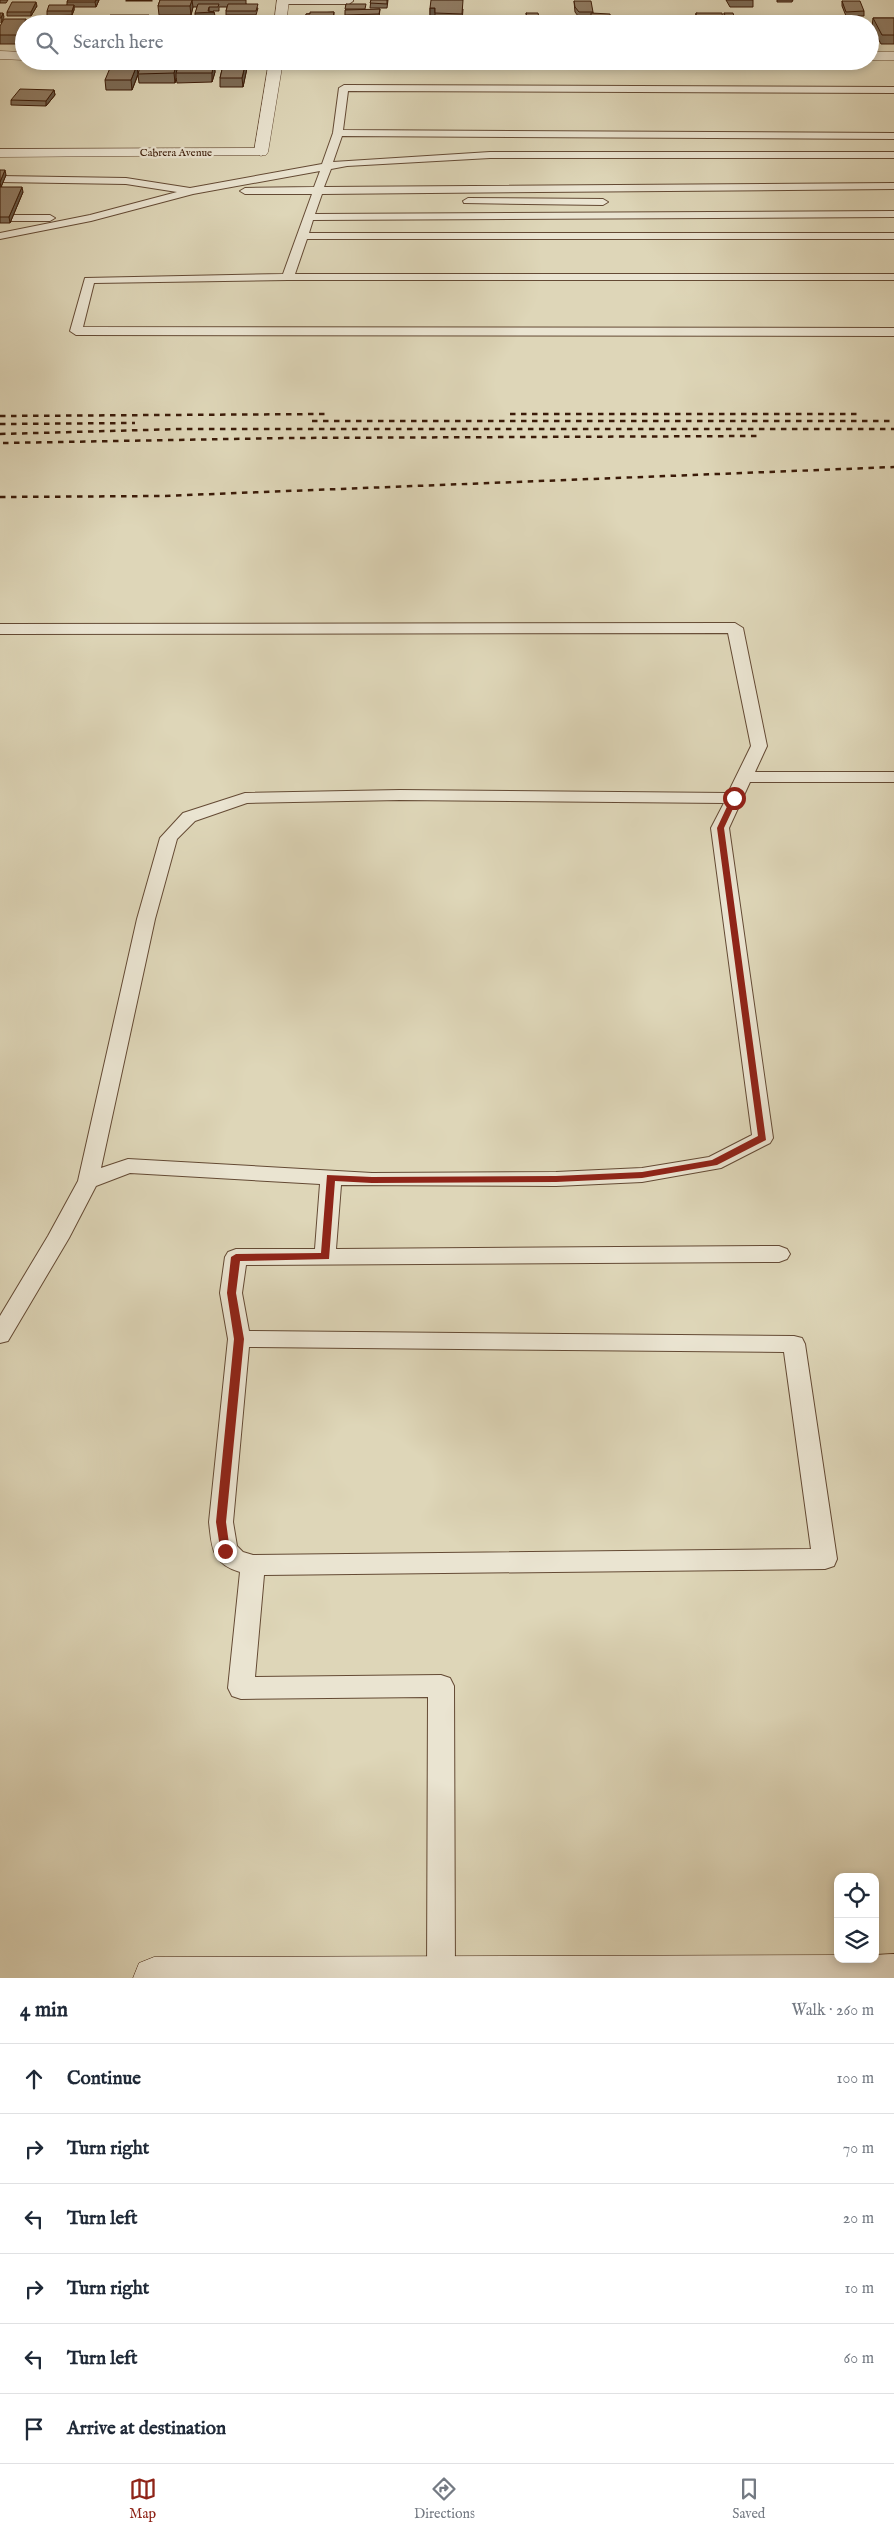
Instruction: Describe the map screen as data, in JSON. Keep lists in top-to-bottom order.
{
  "streets": {
    "street": ["Cabrera Avenue"]
  },
  "page": {
    "search": "Search here",
    "heading": ["4 min", "Walk · 260 m"],
    "list": [
      ["Continue", "100 m"],
      ["Turn right", "70 m"],
      ["Turn left", "20 m"],
      ["Turn right", "10 m"],
      ["Turn left", "60 m"],
      "Arrive at destination"
    ],
    "nav": ["Map", "Directions", "Saved"]
  }
}
